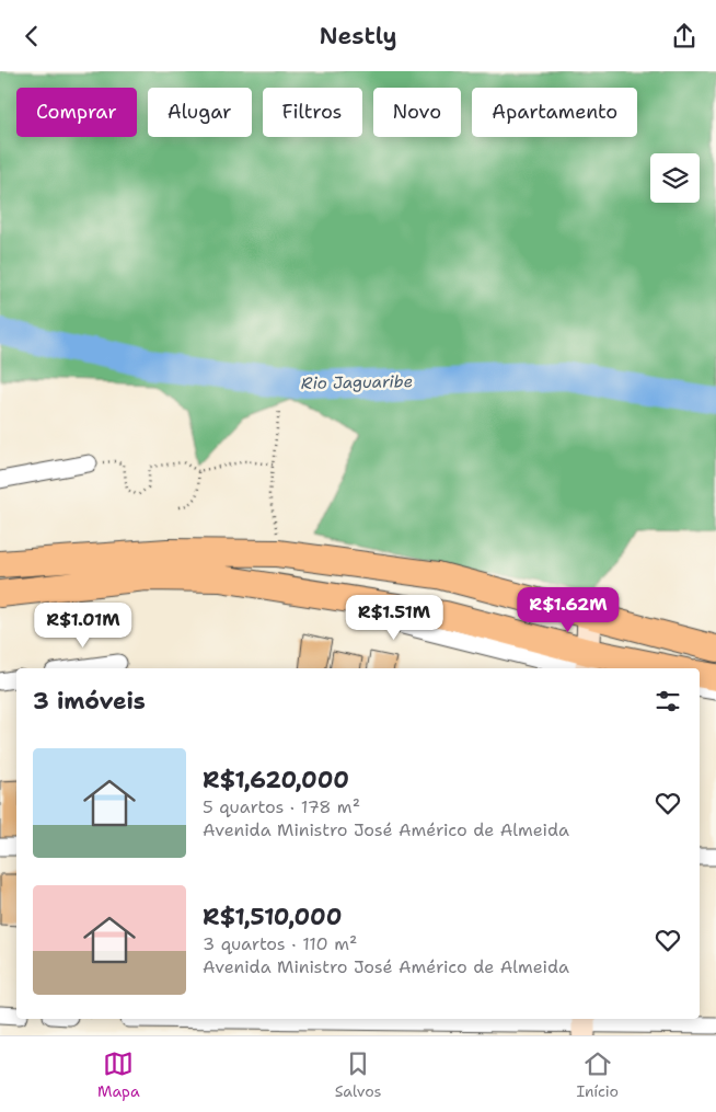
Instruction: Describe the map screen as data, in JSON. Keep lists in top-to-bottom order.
{
  "water": ["Rio Jaguaribe"],
  "page": {
    "header": "Nestly",
    "chip": [
      "Comprar",
      "Alugar",
      "Filtros",
      "Novo",
      "Apartamento"
    ],
    "price": ["R$1.62M", "R$1.51M", "R$1.01M"],
    "heading": "3 imóveis",
    "list": [
      {
        "name": "R$1,620,000",
        "note": "5 quartos · 178 m² · Avenida Ministro José Américo de Almeida"
      },
      {
        "name": "R$1,510,000",
        "note": "3 quartos · 110 m² · Avenida Ministro José Américo de Almeida"
      }
    ],
    "tabs": ["Mapa", "Salvos", "Início"]
  }
}
